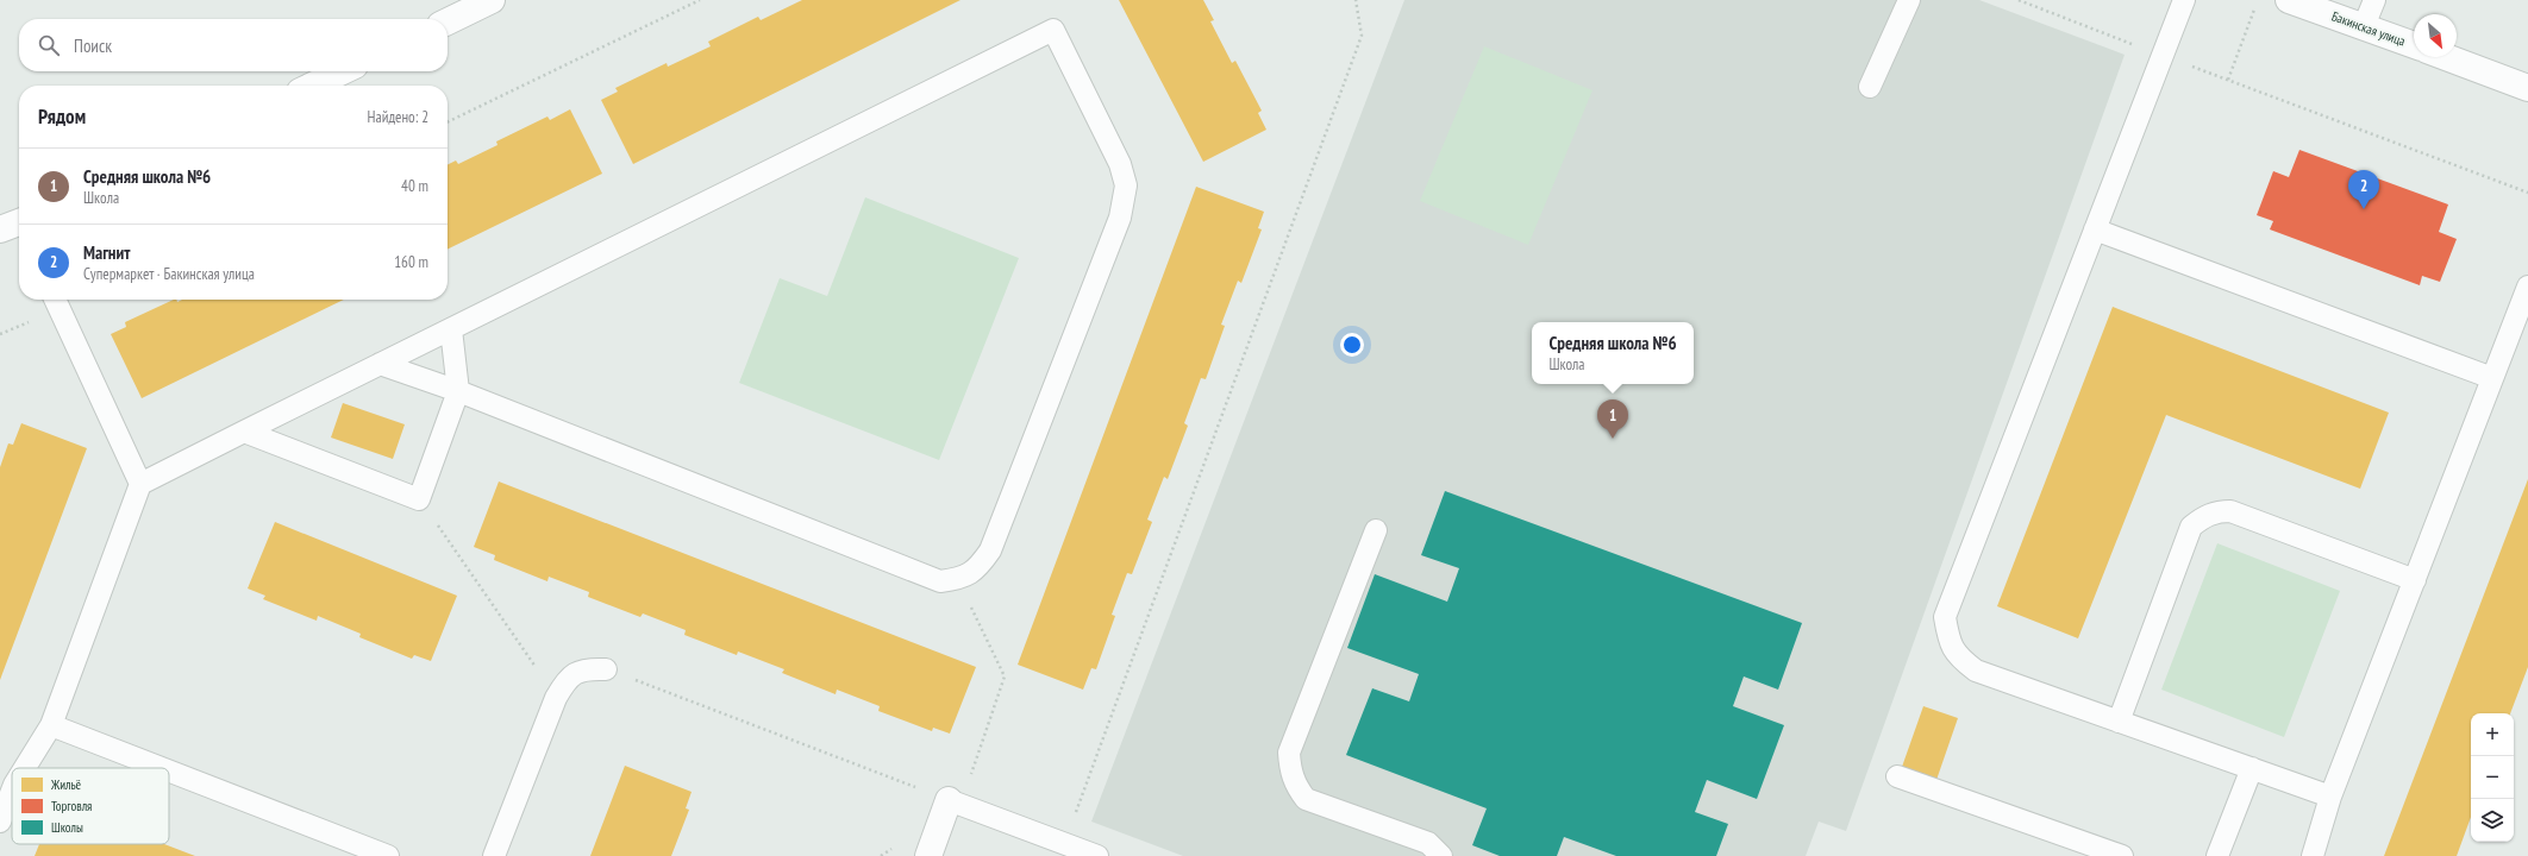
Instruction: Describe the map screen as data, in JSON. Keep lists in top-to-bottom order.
{
  "streets": {
    "street": ["Бакинская улица"]
  },
  "legend": ["Жильё", "Торговля", "Школы"],
  "north": "bottom right",
  "page": {
    "search": "Поиск",
    "heading": ["Рядом", "Найдено: 2"],
    "list": [
      {
        "mark": "1",
        "name": "Средняя школа №6",
        "note": "Школа",
        "value": "40 m"
      },
      {
        "mark": "2",
        "name": "Магнит",
        "note": "Супермаркет · Бакинская улица",
        "value": "160 m"
      }
    ],
    "pins": ["2", "1"],
    "popup": ["Средняя школа №6", "Школа"],
    "map_buttons": ["+", "−"]
  }
}
